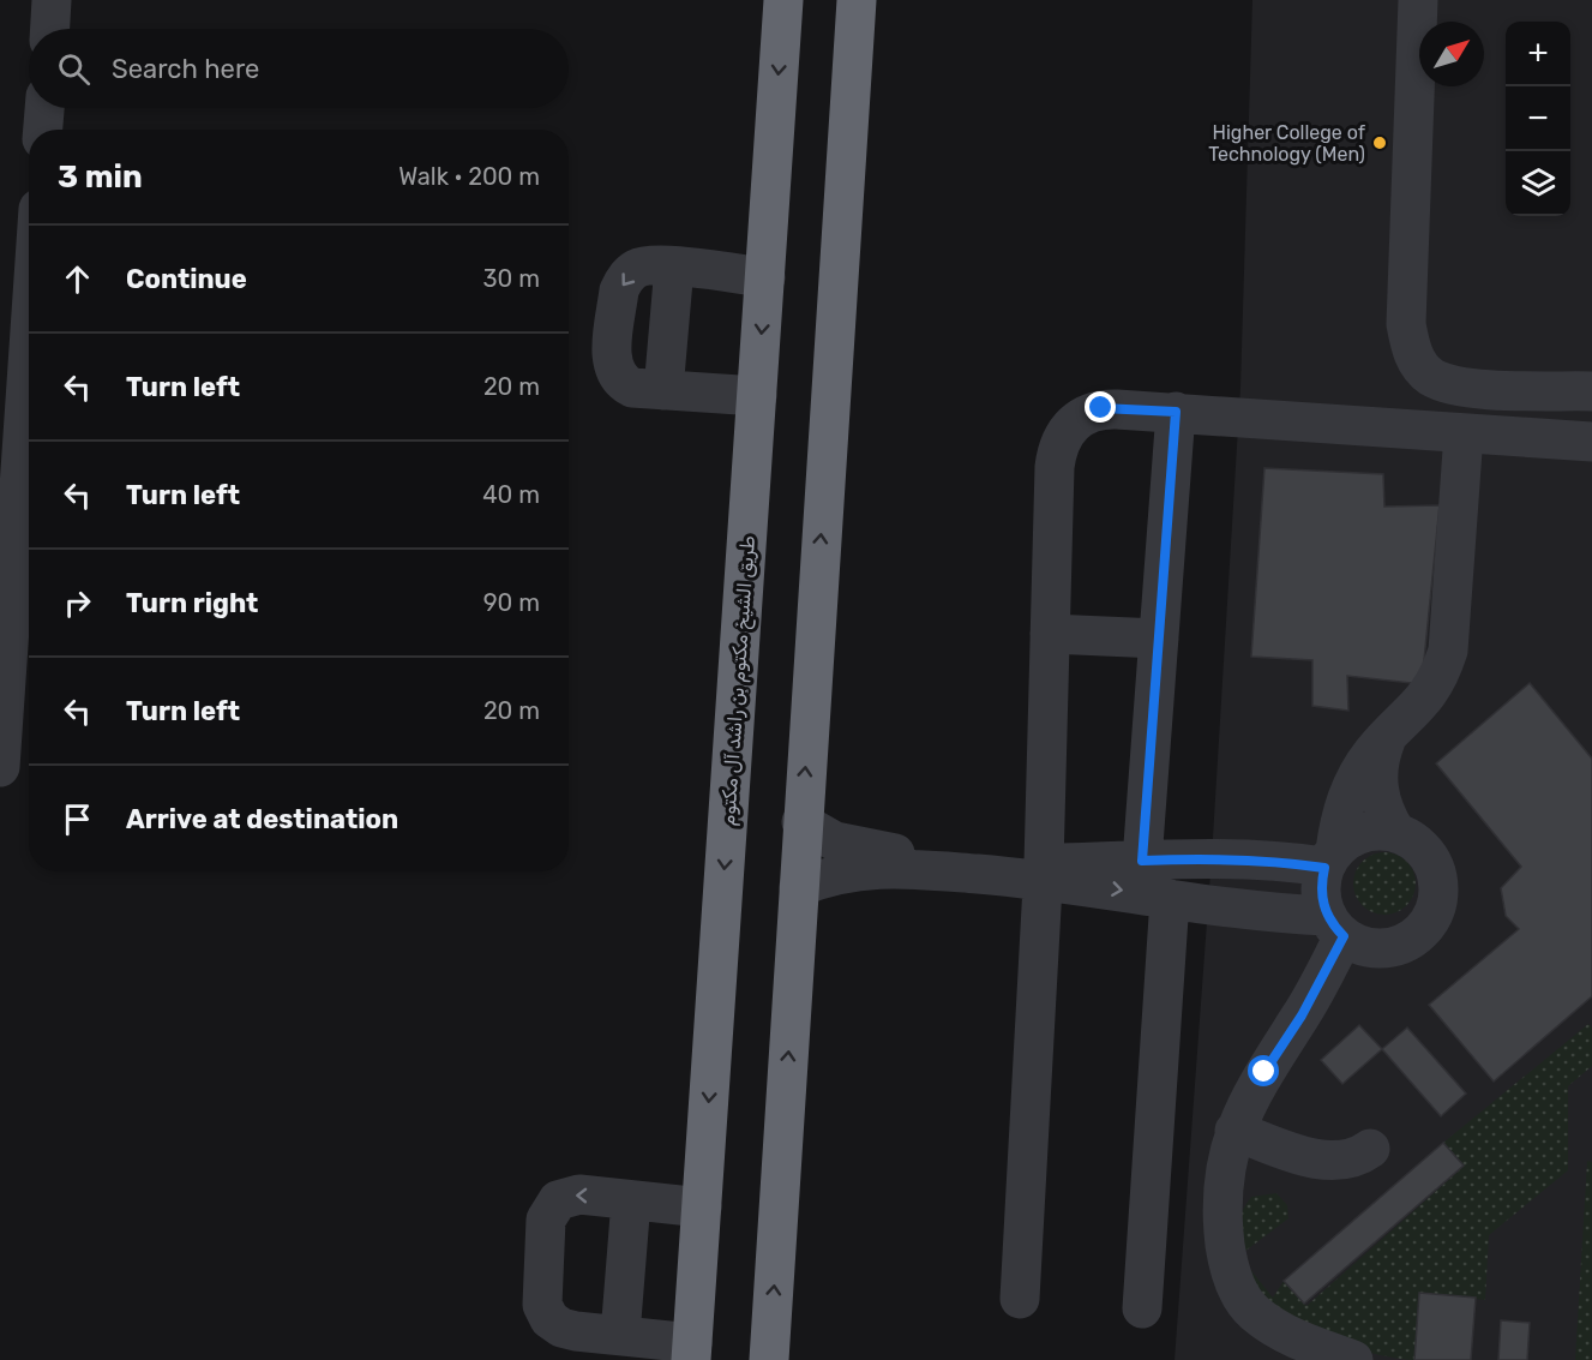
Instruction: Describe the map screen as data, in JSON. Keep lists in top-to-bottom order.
{
  "streets": {
    "highway": ["طريق الشيخ مكتوم بن راشد آل مكتوم"]
  },
  "places": ["Higher College of Technology (Men)"],
  "north": "top right",
  "page": {
    "map_buttons": ["+", "−"],
    "search": "Search here",
    "heading": ["3 min", "Walk · 200 m"],
    "list": [
      ["Continue", "30 m"],
      ["Turn left", "20 m"],
      ["Turn left", "40 m"],
      ["Turn right", "90 m"],
      ["Turn left", "20 m"],
      "Arrive at destination"
    ]
  }
}
